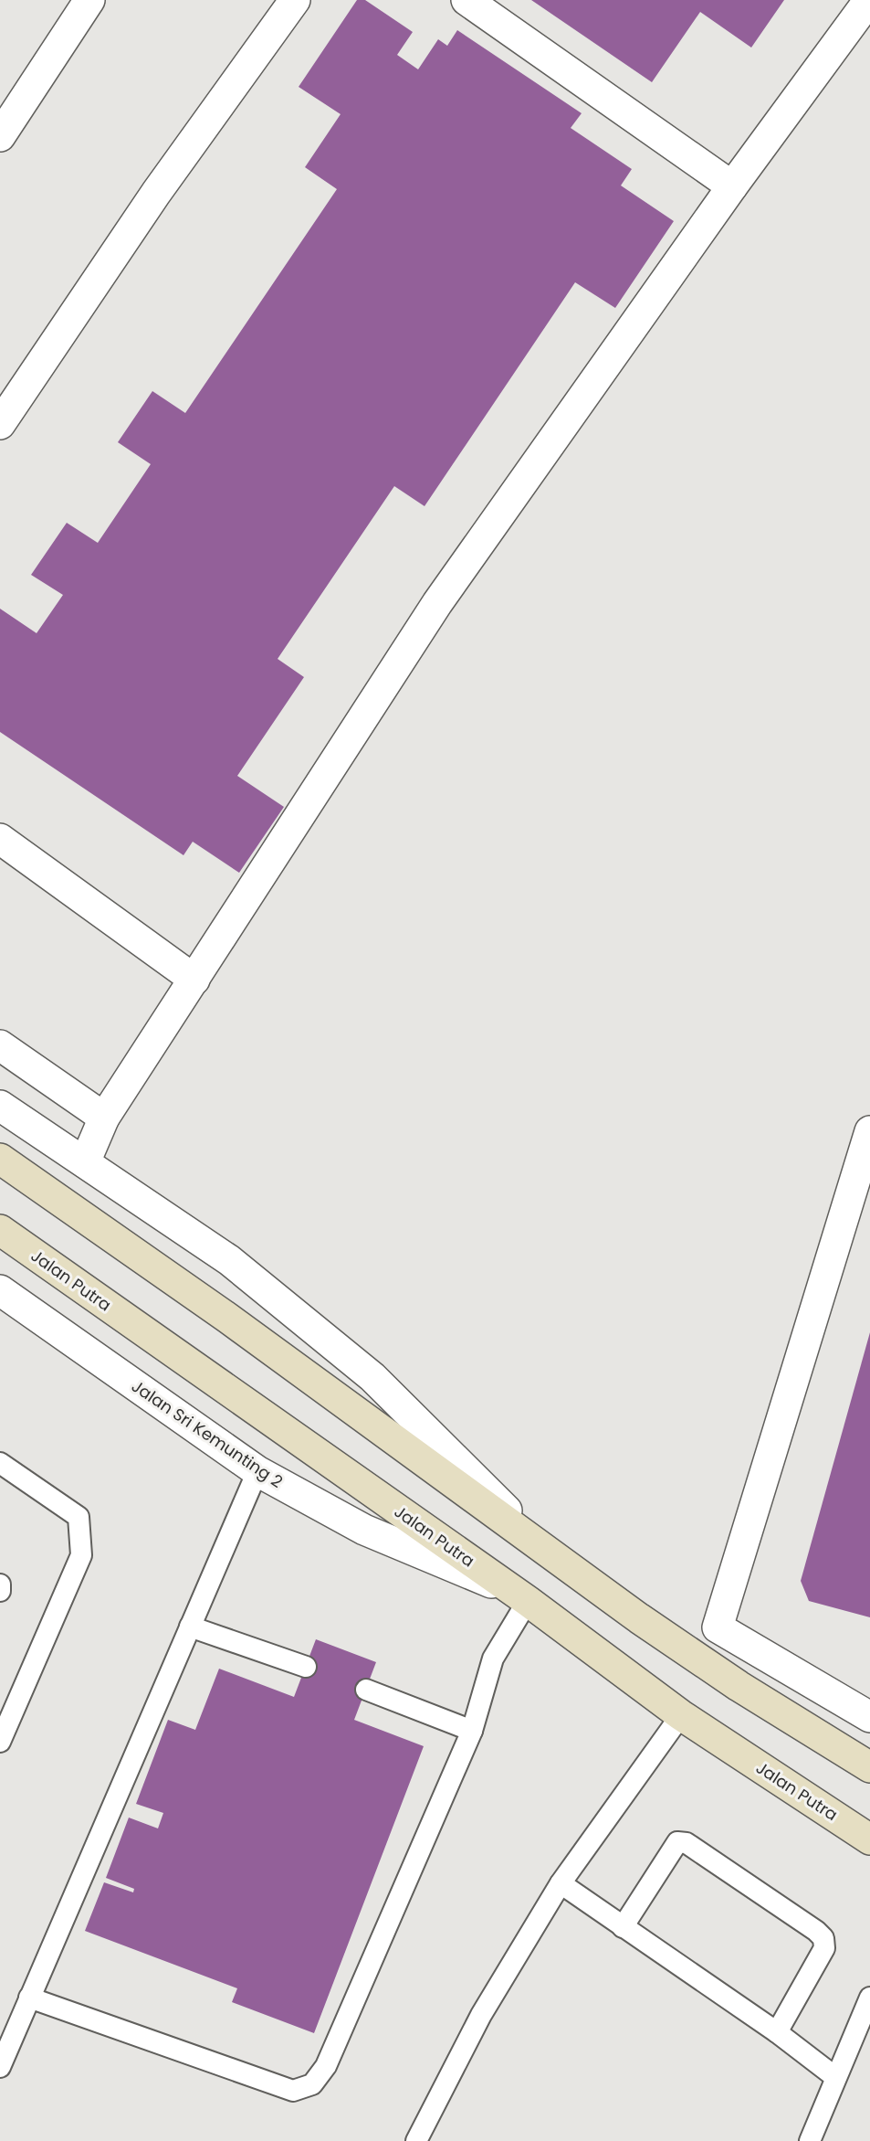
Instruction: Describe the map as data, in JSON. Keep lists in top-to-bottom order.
{
  "streets": {
    "main road": ["Jalan Putra"],
    "street": ["Jalan Sri Kemunting 2"]
  },
  "crossings": [
    ["Jalan Putra", "Jalan Sri Kemunting 2"]
  ]
}
